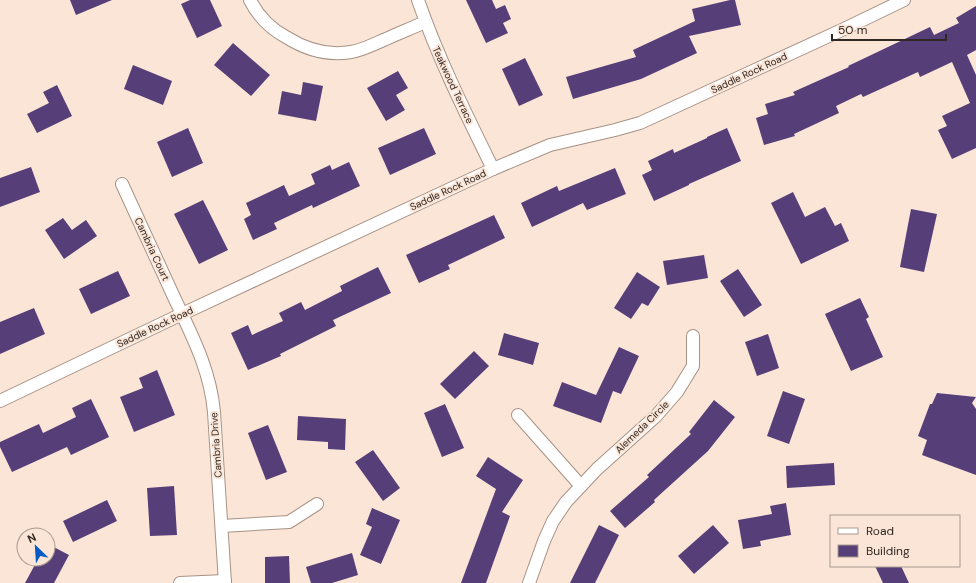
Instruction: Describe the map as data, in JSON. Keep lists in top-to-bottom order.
{
  "streets": {
    "street": [
      "Saddle Rock Road",
      "Teakwood Terrace",
      "Cambria Court",
      "Alemeda Circle",
      "Cambria Drive"
    ]
  },
  "crossings": [
    ["Saddle Rock Road", "Teakwood Terrace"],
    ["Saddle Rock Road", "Cambria Court"],
    ["Saddle Rock Road", "Cambria Drive"],
    ["Cambria Court", "Cambria Drive"]
  ],
  "legend": ["Road", "Building"],
  "scale_bar": "50 m",
  "north": "top left"
}
